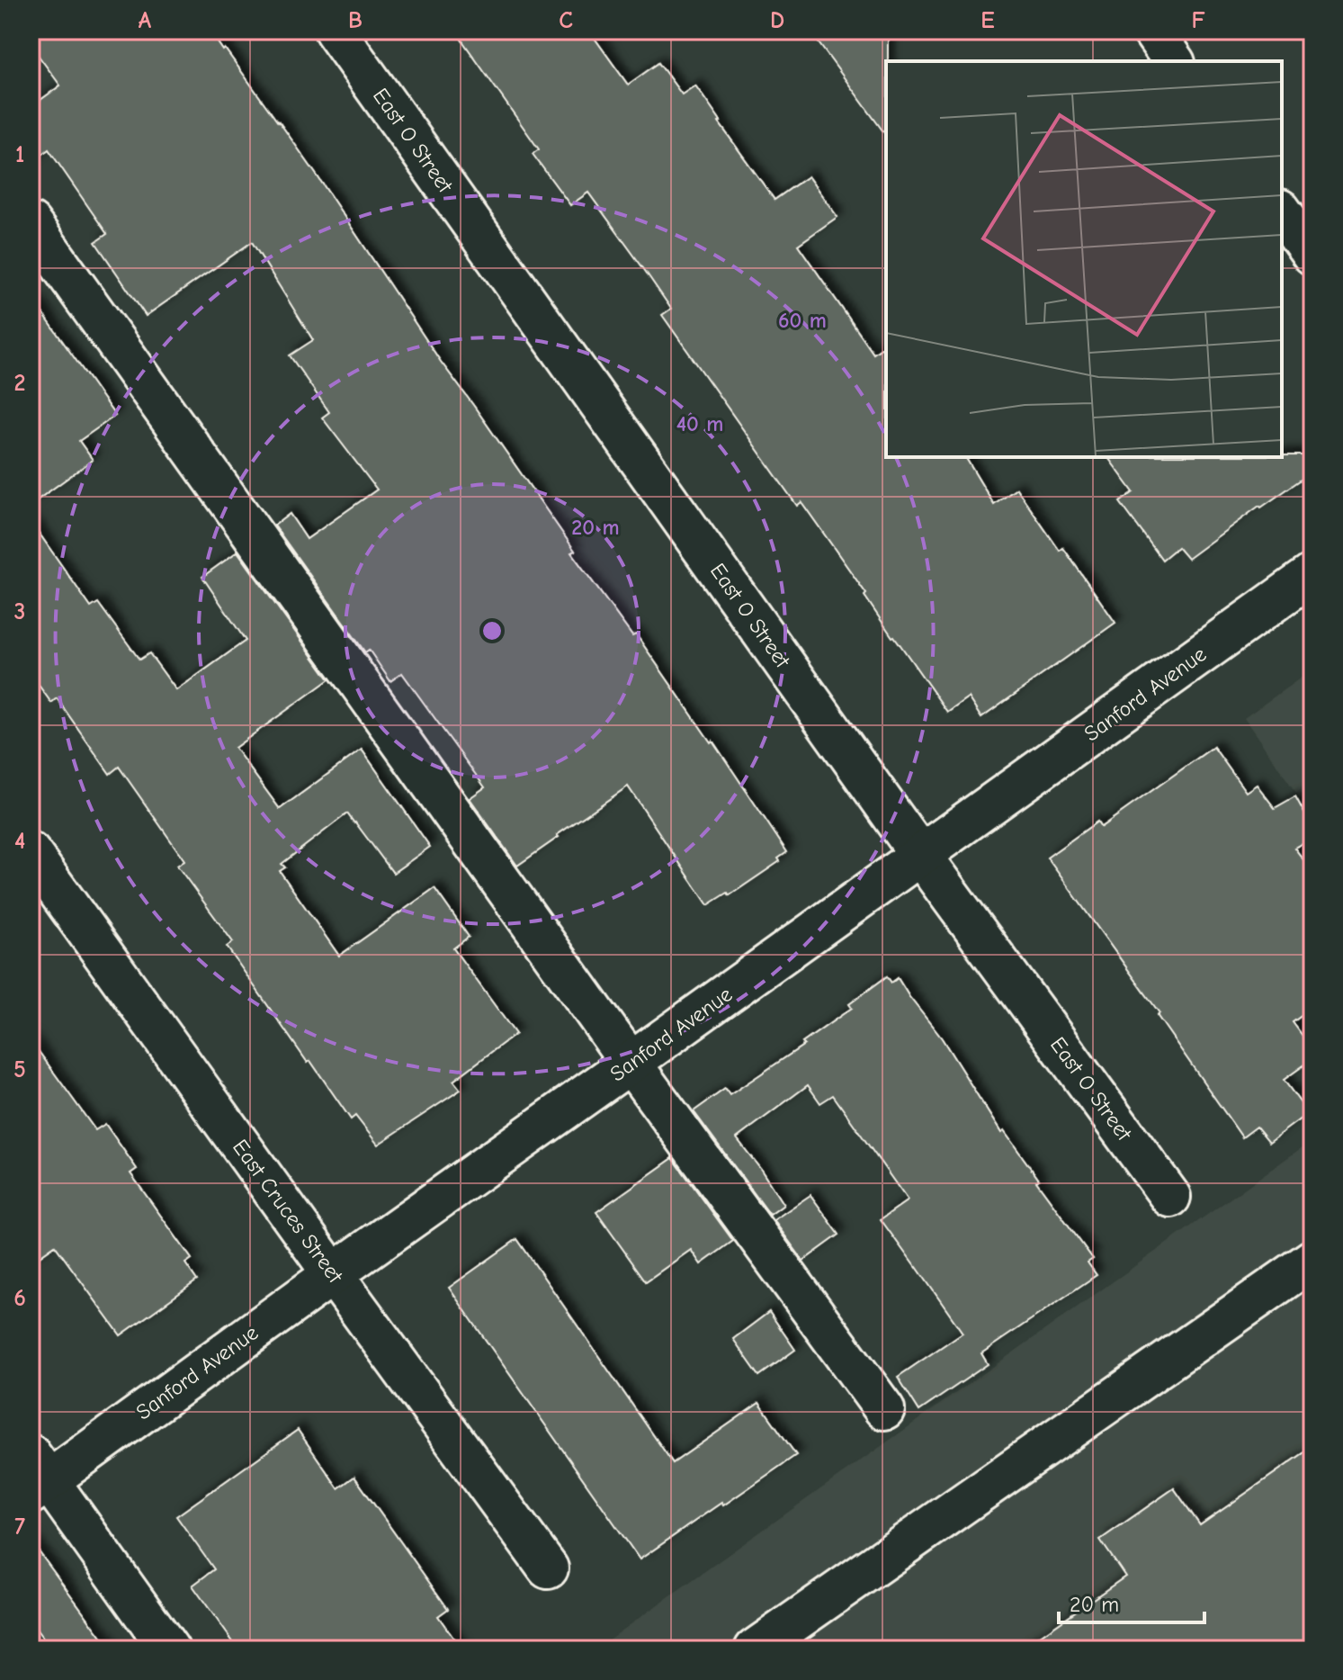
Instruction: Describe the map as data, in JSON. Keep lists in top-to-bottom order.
{
  "streets": {
    "street": ["East O Street", "Sanford Avenue", "East Cruces Street"]
  },
  "crossings": [
    ["East O Street", "Sanford Avenue"],
    ["Sanford Avenue", "East Cruces Street"]
  ],
  "scale_bar": "20 m",
  "grid": {
    "columns": [
      "A",
      "B",
      "C",
      "D",
      "E",
      "F"
    ],
    "rows": [
      "1",
      "2",
      "3",
      "4",
      "5",
      "6",
      "7"
    ]
  },
  "rings": ["60 m", "40 m", "20 m"]
}
